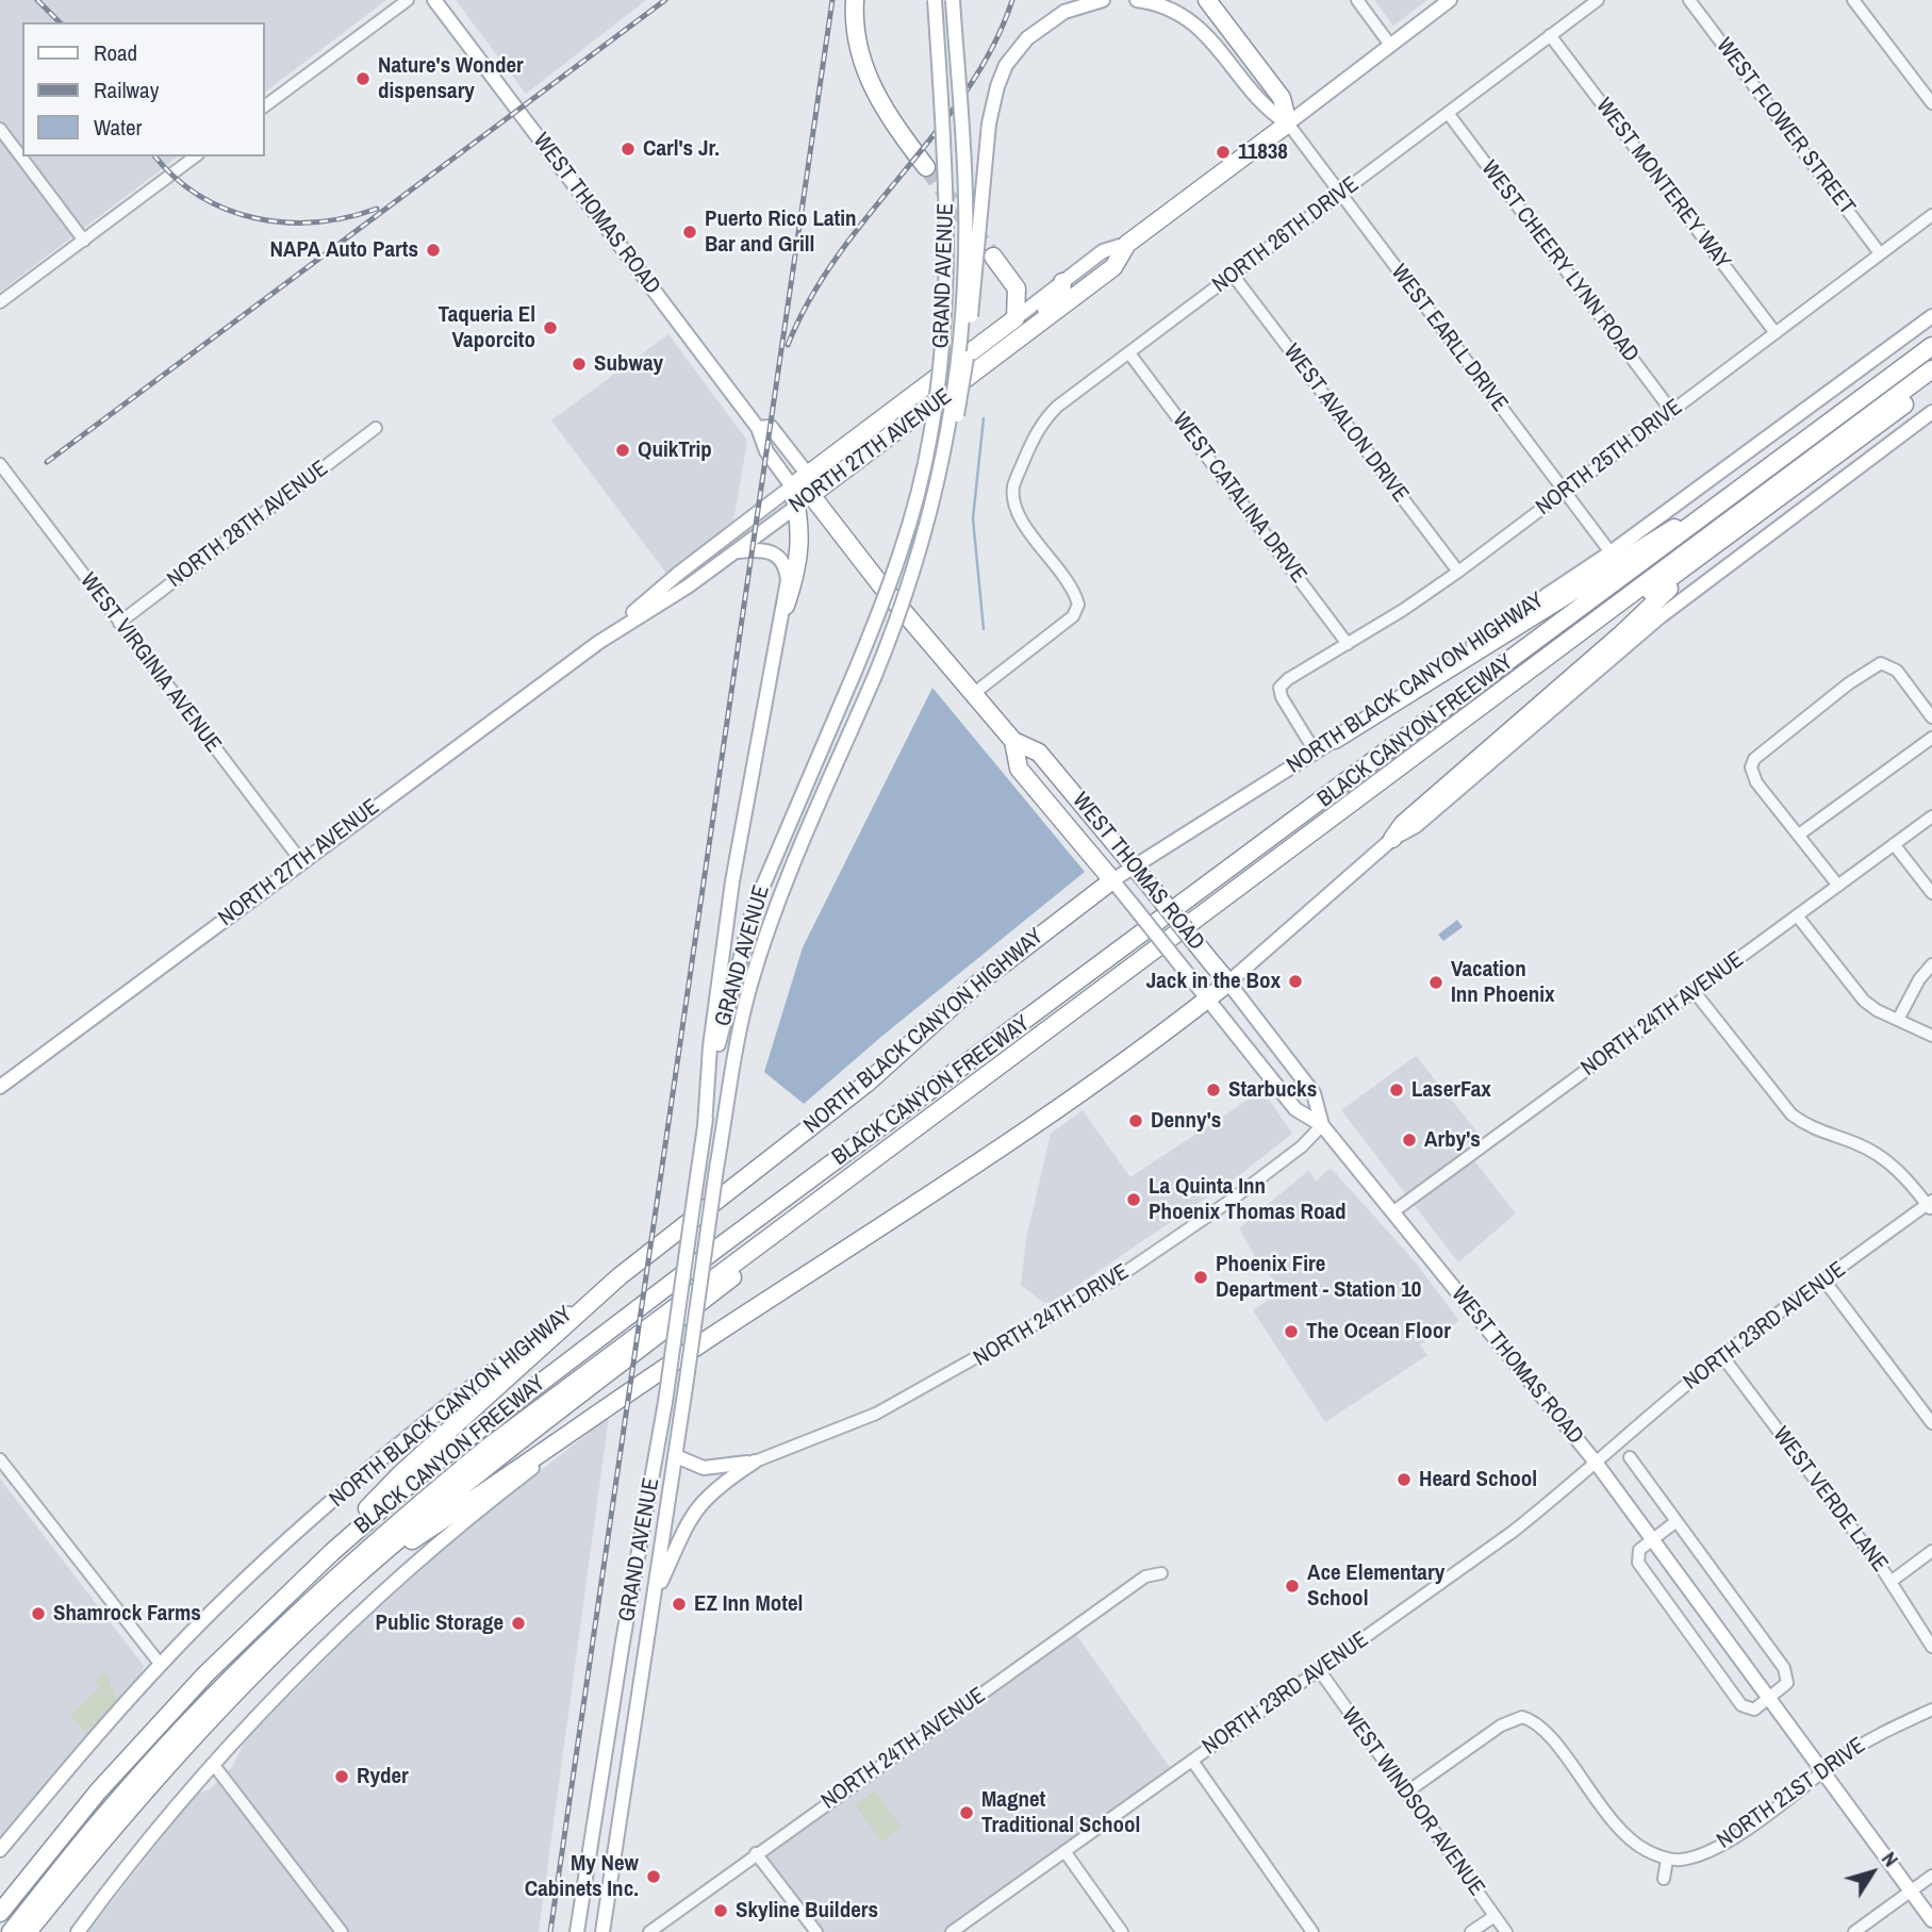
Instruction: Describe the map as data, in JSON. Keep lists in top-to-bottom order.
{
  "streets": {
    "highway": [
      "WEST THOMAS ROAD",
      "NORTH 27TH AVENUE",
      "NORTH BLACK CANYON HIGHWAY",
      "BLACK CANYON FREEWAY"
    ],
    "main road": ["GRAND AVENUE"],
    "street": [
      "WEST FLOWER STREET",
      "WEST MONTEREY WAY",
      "NORTH 26TH DRIVE",
      "WEST CHEERY LYNN ROAD",
      "WEST EARLL DRIVE",
      "WEST AVALON DRIVE",
      "NORTH 25TH DRIVE",
      "WEST CATALINA DRIVE",
      "NORTH 28TH AVENUE",
      "WEST VIRGINIA AVENUE",
      "NORTH 24TH AVENUE",
      "NORTH 24TH DRIVE",
      "NORTH 23RD AVENUE",
      "WEST VERDE LANE",
      "NORTH 21ST DRIVE",
      "WEST WINDSOR AVENUE"
    ]
  },
  "crossings": [
    ["WEST FLOWER STREET", "NORTH 25TH DRIVE"],
    ["WEST MONTEREY WAY", "NORTH 26TH DRIVE"],
    ["WEST MONTEREY WAY", "NORTH 25TH DRIVE"],
    ["WEST THOMAS ROAD", "NORTH 26TH DRIVE"],
    ["WEST THOMAS ROAD", "NORTH 27TH AVENUE"],
    ["WEST THOMAS ROAD", "NORTH BLACK CANYON HIGHWAY"],
    ["WEST THOMAS ROAD", "NORTH 24TH AVENUE"],
    ["WEST THOMAS ROAD", "NORTH 24TH DRIVE"],
    ["WEST THOMAS ROAD", "NORTH 23RD AVENUE"],
    ["WEST THOMAS ROAD", "NORTH 21ST DRIVE"],
    ["NORTH 26TH DRIVE", "WEST CHEERY LYNN ROAD"],
    ["NORTH 26TH DRIVE", "WEST EARLL DRIVE"],
    ["NORTH 26TH DRIVE", "WEST AVALON DRIVE"],
    ["NORTH 26TH DRIVE", "WEST CATALINA DRIVE"],
    ["WEST CHEERY LYNN ROAD", "NORTH 25TH DRIVE"],
    ["WEST EARLL DRIVE", "NORTH 27TH AVENUE"],
    ["WEST EARLL DRIVE", "NORTH 25TH DRIVE"],
    ["WEST EARLL DRIVE", "NORTH BLACK CANYON HIGHWAY"],
    ["WEST AVALON DRIVE", "NORTH 25TH DRIVE"],
    ["NORTH 27TH AVENUE", "WEST VIRGINIA AVENUE"],
    ["NORTH 25TH DRIVE", "WEST CATALINA DRIVE"],
    ["NORTH 25TH DRIVE", "NORTH BLACK CANYON HIGHWAY"],
    ["NORTH 28TH AVENUE", "WEST VIRGINIA AVENUE"],
    ["NORTH 23RD AVENUE", "WEST VERDE LANE"],
    ["NORTH 23RD AVENUE", "WEST WINDSOR AVENUE"]
  ],
  "places": [
    "Nature's Wonder dispensary",
    "Carl's Jr.",
    "11838",
    "Puerto Rico Latin Bar and Grill",
    "NAPA Auto Parts",
    "Taqueria El Vaporcito",
    "Subway",
    "QuikTrip",
    "Jack in the Box",
    "Vacation Inn Phoenix",
    "Starbucks",
    "LaserFax",
    "Denny's",
    "Arby's",
    "La Quinta Inn Phoenix Thomas Road",
    "Phoenix Fire Department - Station 10",
    "The Ocean Floor",
    "Heard School",
    "Ace Elementary School",
    "EZ Inn Motel",
    "Shamrock Farms",
    "Public Storage",
    "Ryder",
    "Magnet Traditional School",
    "My New Cabinets Inc.",
    "Skyline Builders"
  ],
  "legend": ["Road", "Railway", "Water"],
  "north": "top right"
}
